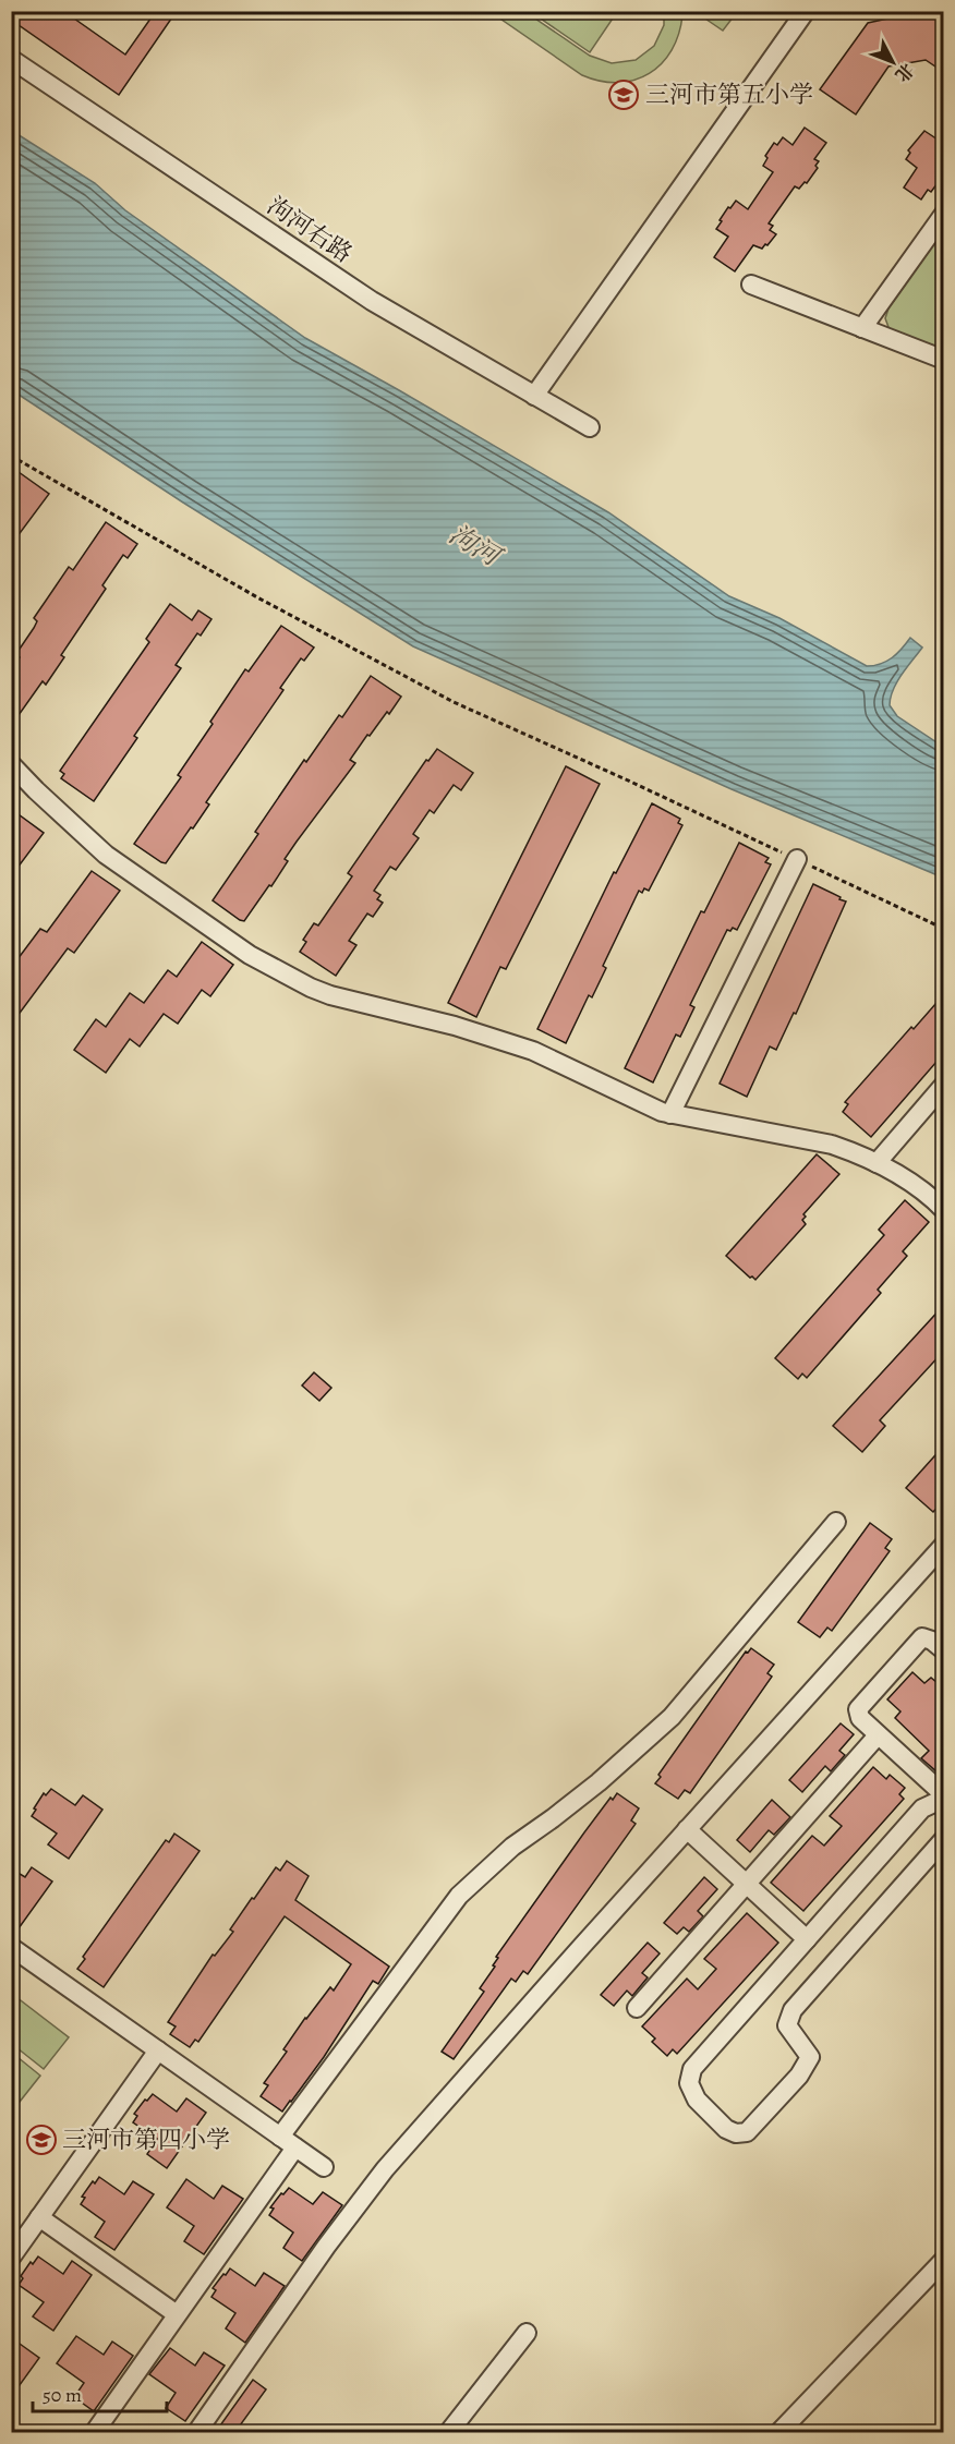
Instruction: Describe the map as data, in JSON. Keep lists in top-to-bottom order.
{
  "streets": {
    "street": ["泃河右路"]
  },
  "water": ["泃河"],
  "places": {
    "school or university": ["三河市第五小学", "三河市第四小学"]
  },
  "scale_bar": "50 m",
  "north": "bottom right"
}
